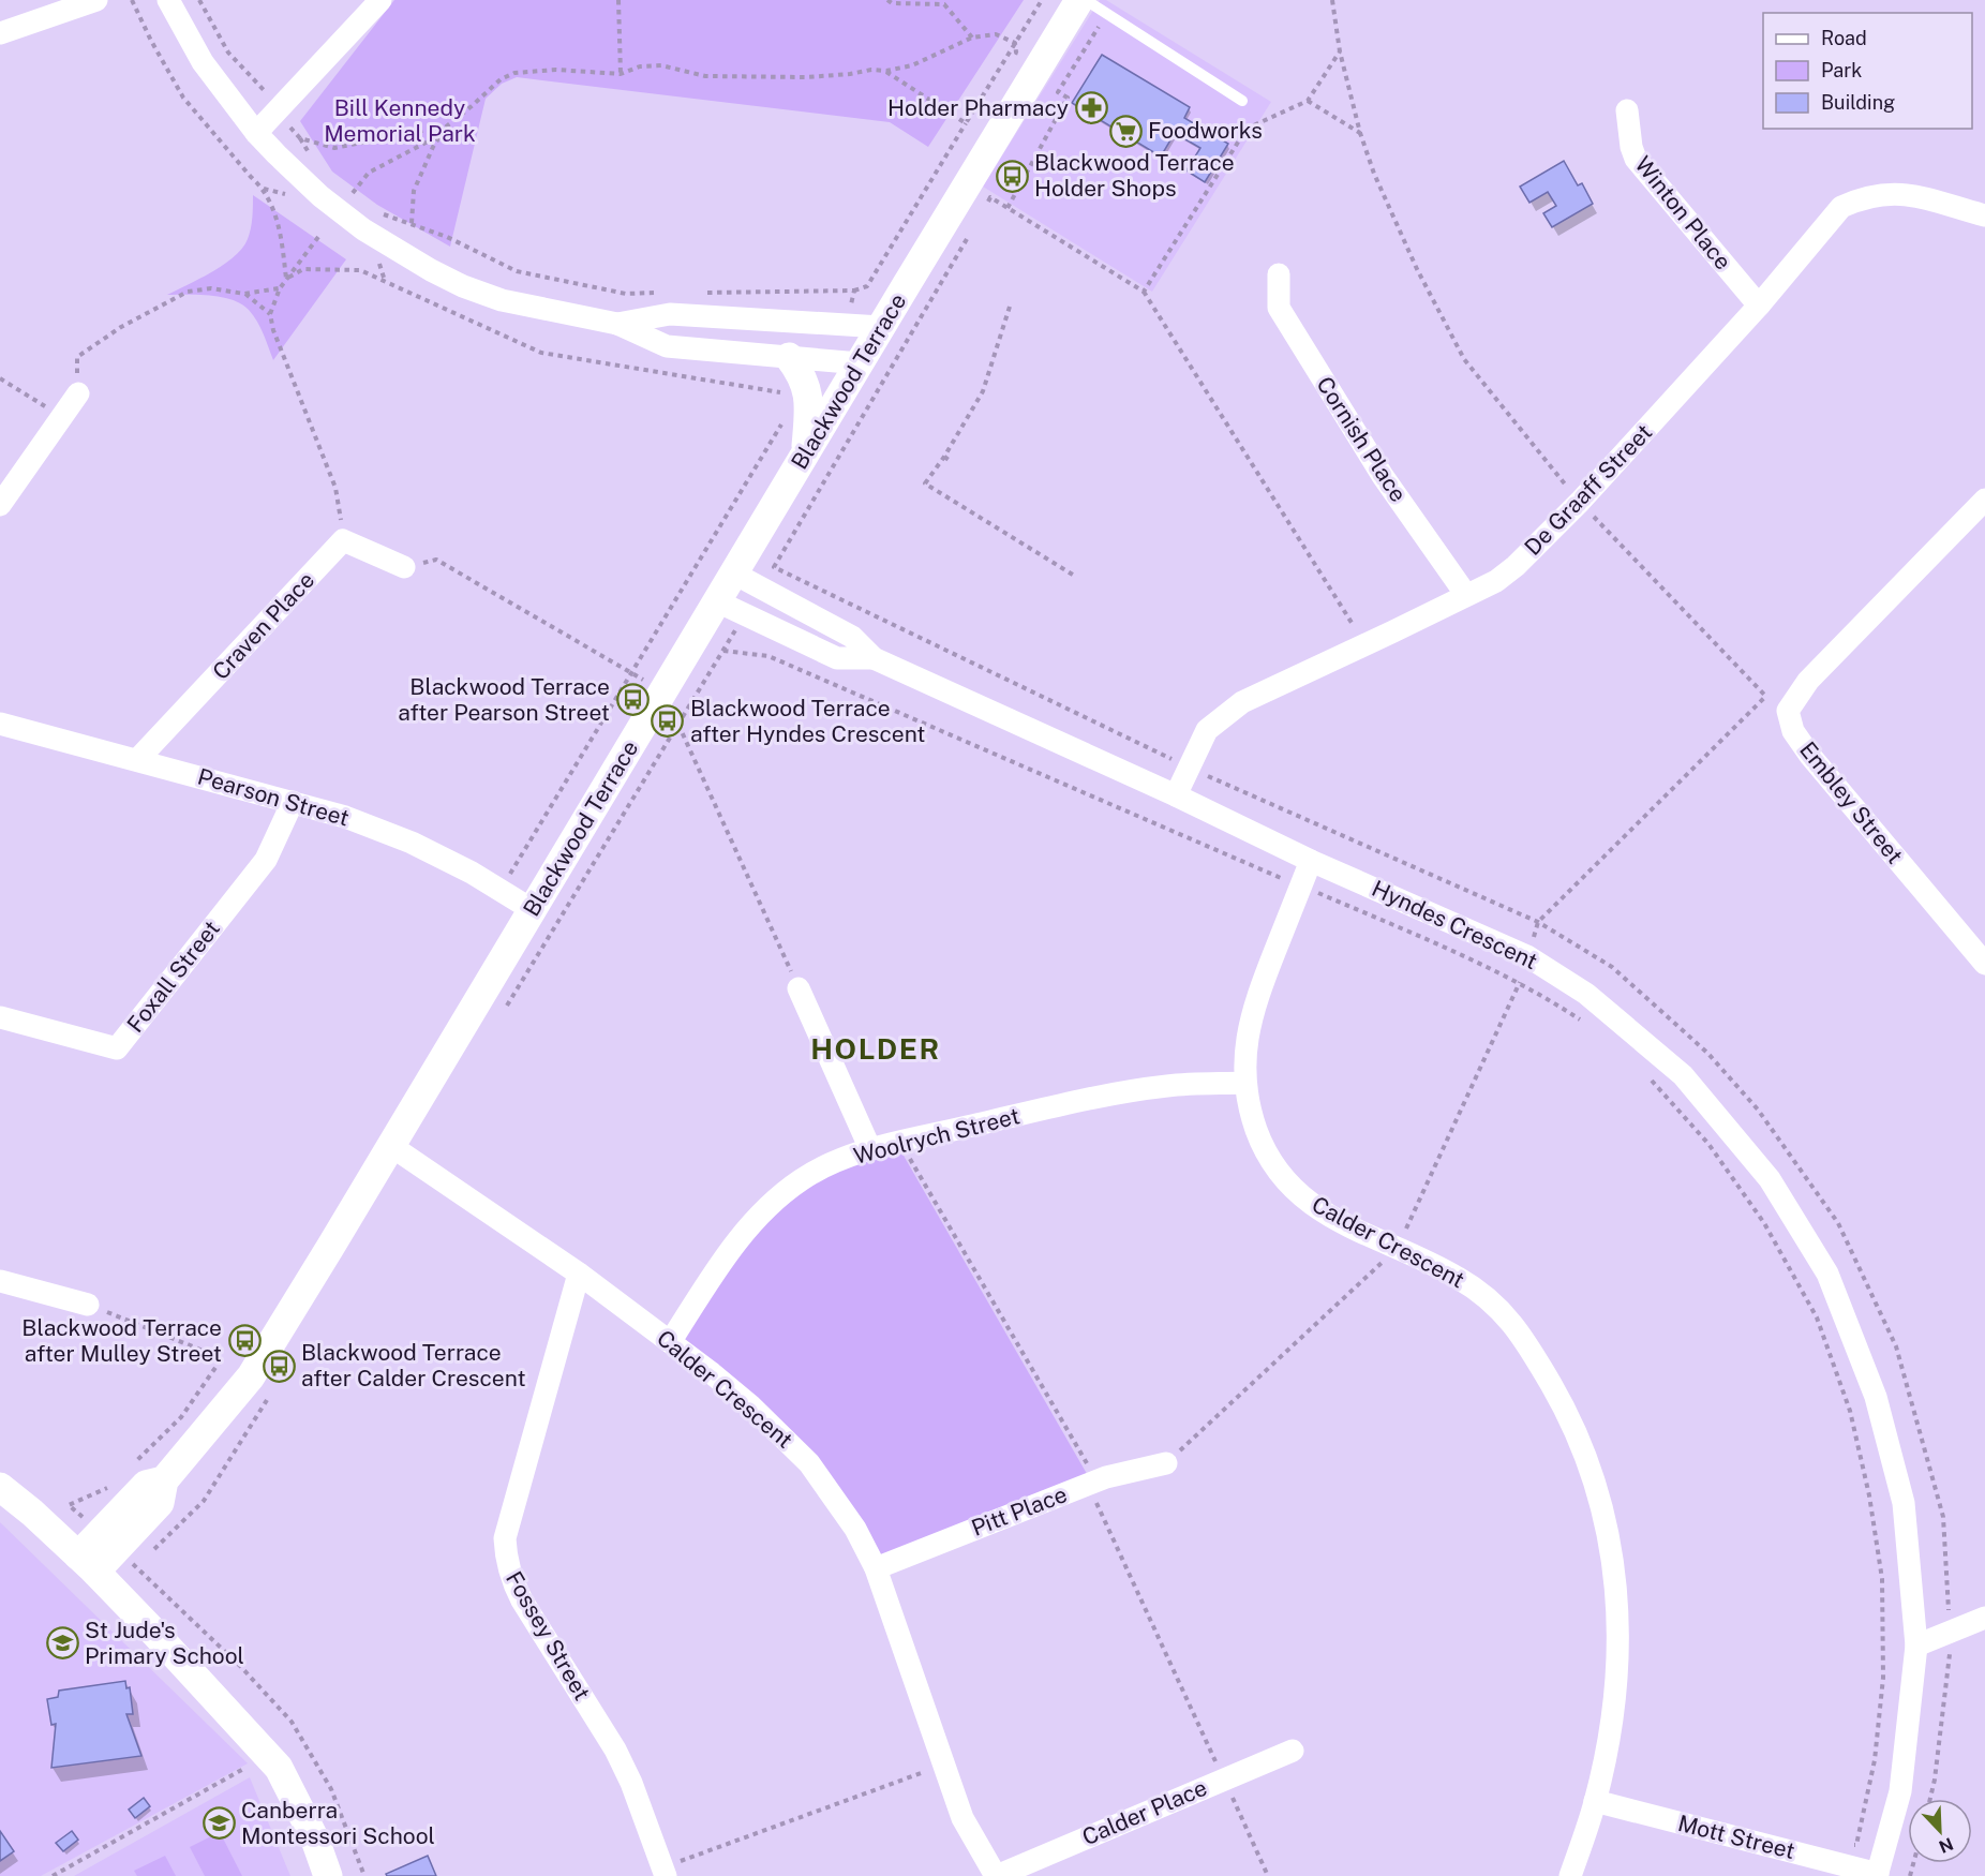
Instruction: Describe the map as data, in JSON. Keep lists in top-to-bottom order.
{
  "streets": {
    "street": [
      "Winton Place",
      "Blackwood Terrace",
      "Cornish Place",
      "De Graaff Street",
      "Craven Place",
      "Pearson Street",
      "Embley Street",
      "Hyndes Crescent",
      "Foxall Street",
      "Woolrych Street",
      "Calder Crescent",
      "Pitt Place",
      "Fossey Street",
      "Calder Place",
      "Mott Street"
    ]
  },
  "crossings": [
    ["Winton Place", "De Graaff Street"],
    ["Blackwood Terrace", "Pearson Street"],
    ["Blackwood Terrace", "Hyndes Crescent"],
    ["Blackwood Terrace", "Calder Crescent"],
    ["Cornish Place", "De Graaff Street"],
    ["De Graaff Street", "Hyndes Crescent"],
    ["Craven Place", "Pearson Street"],
    ["Pearson Street", "Foxall Street"],
    ["Hyndes Crescent", "Calder Crescent"],
    ["Hyndes Crescent", "Mott Street"],
    ["Woolrych Street", "Calder Crescent"],
    ["Calder Crescent", "Pitt Place"],
    ["Calder Crescent", "Fossey Street"],
    ["Calder Crescent", "Calder Place"],
    ["Calder Crescent", "Mott Street"]
  ],
  "districts": ["HOLDER"],
  "parks": ["Bill Kennedy Memorial Park"],
  "places": {
    "pharmacy": ["Holder Pharmacy"],
    "supermarket": ["Foodworks"],
    "bus stop": [
      "Blackwood Terrace Holder Shops",
      "Blackwood Terrace after Pearson Street",
      "Blackwood Terrace after Hyndes Crescent",
      "Blackwood Terrace after Mulley Street",
      "Blackwood Terrace after Calder Crescent"
    ],
    "school or university": ["St Jude's Primary School", "Canberra Montessori School"]
  },
  "legend": ["Road", "Park", "Building"],
  "north": "bottom right"
}
